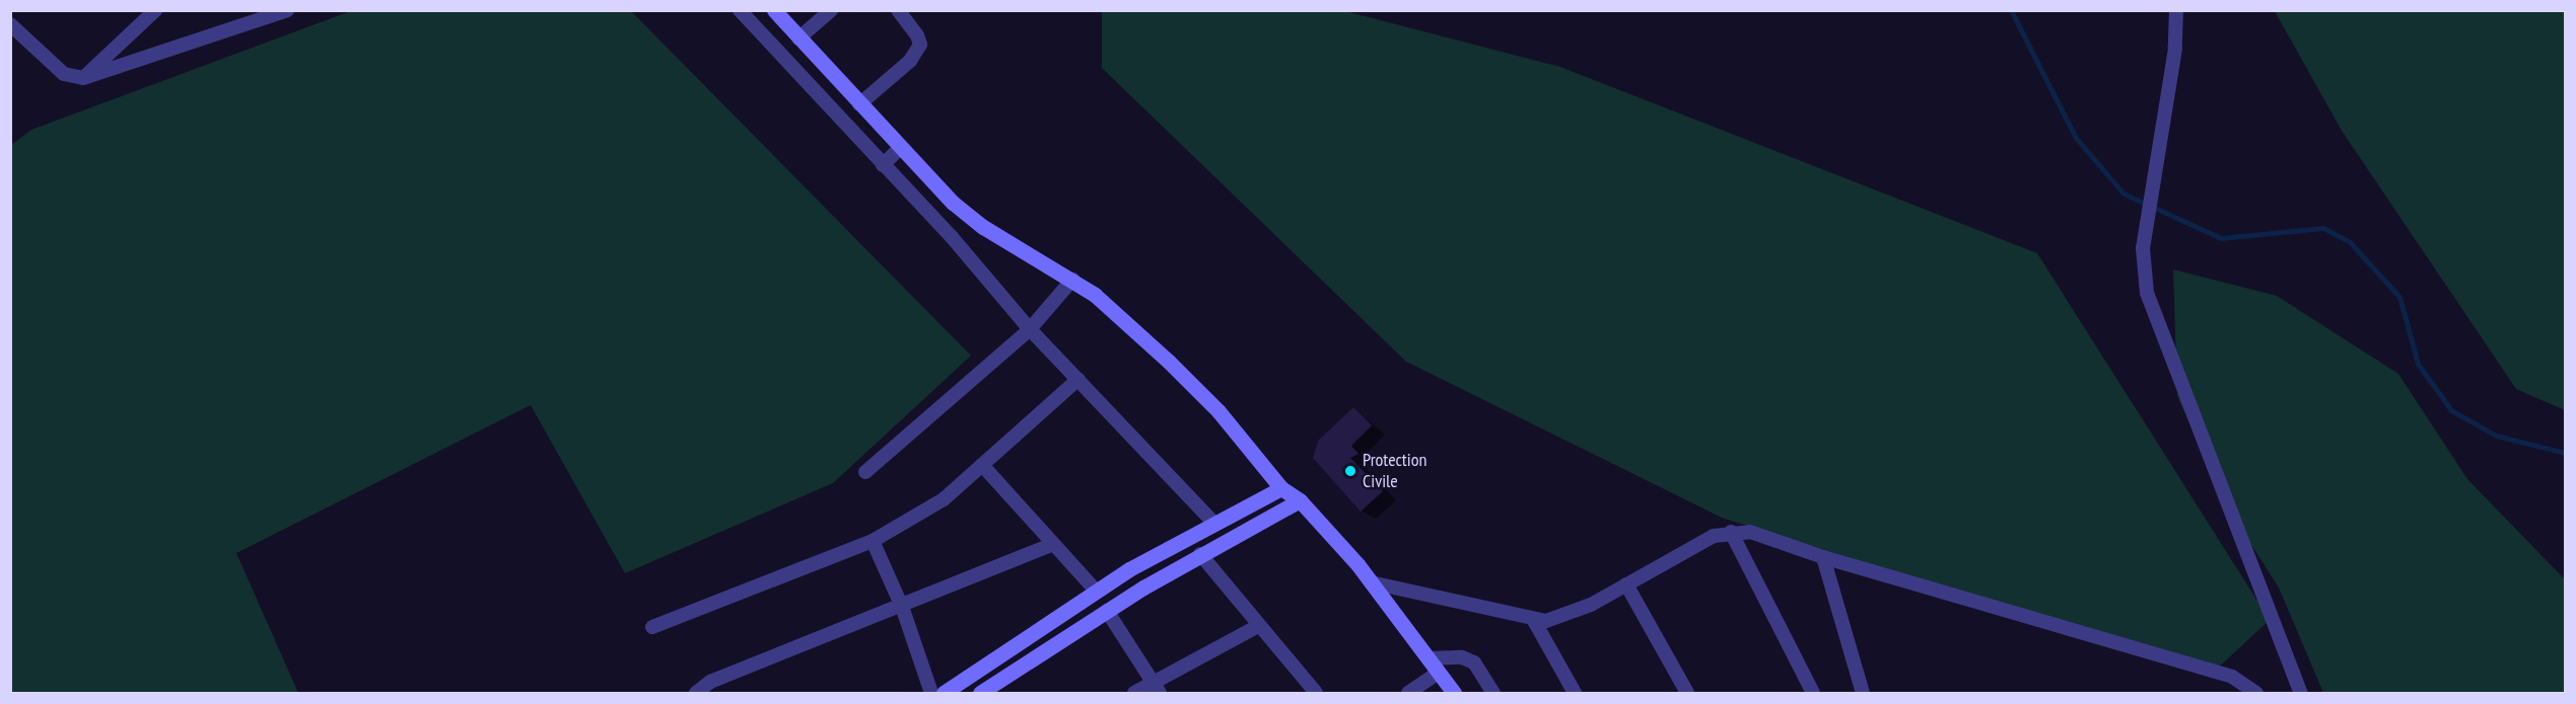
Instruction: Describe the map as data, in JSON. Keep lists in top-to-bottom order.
{
  "places": ["Protection Civile"]
}
